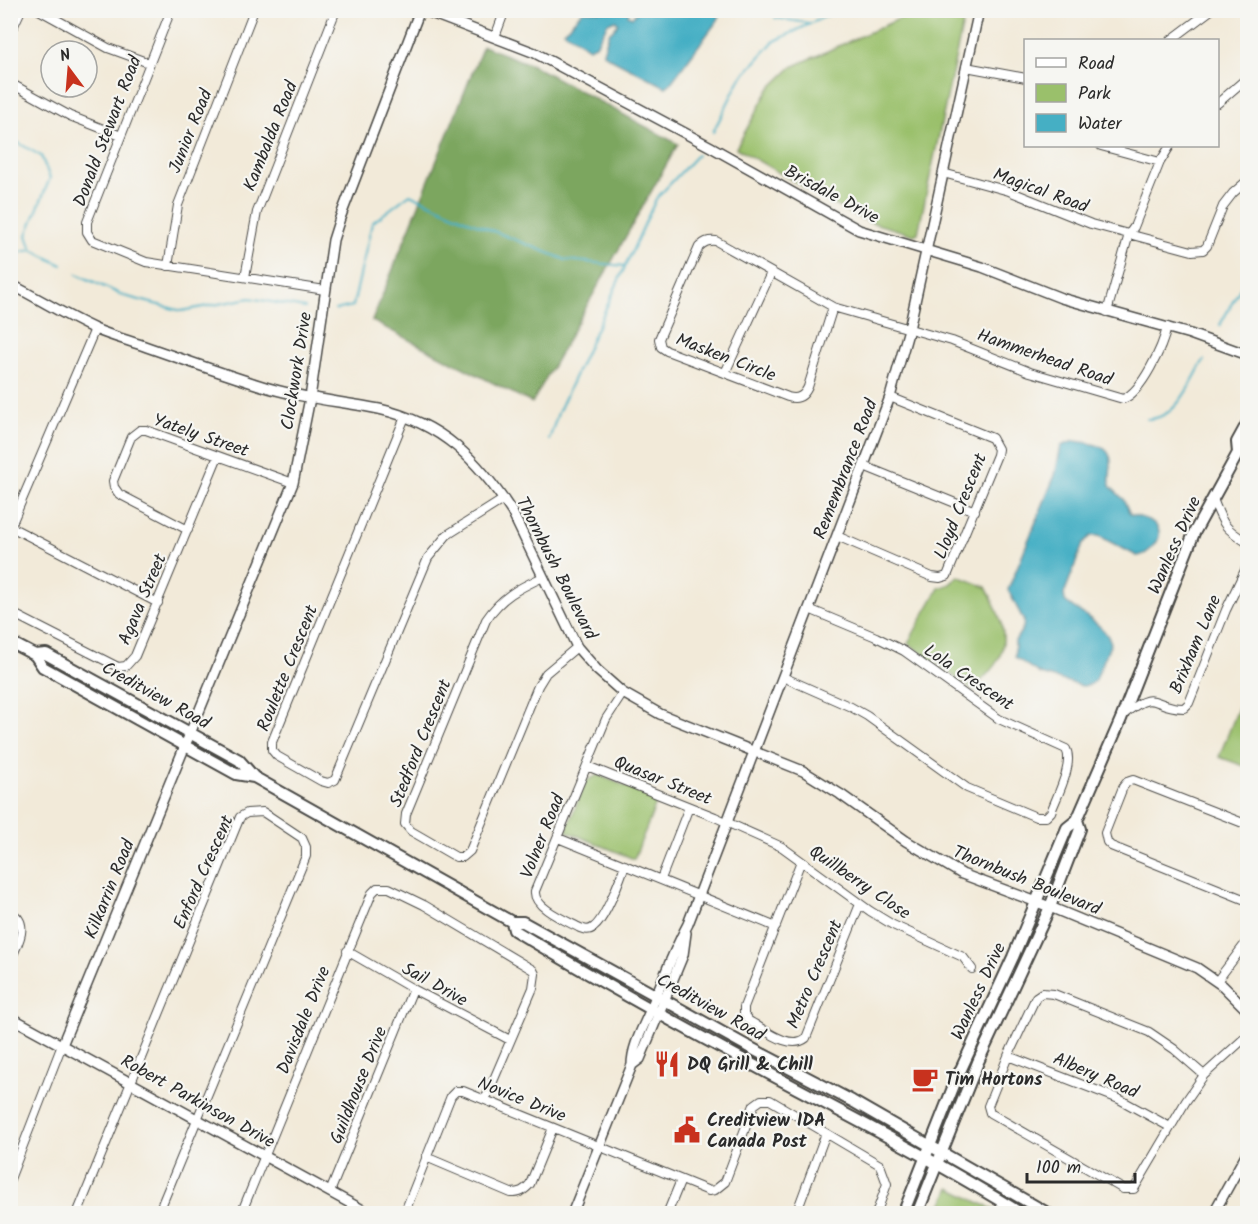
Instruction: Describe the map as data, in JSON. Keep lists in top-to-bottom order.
{
  "streets": {
    "main road": ["Wanless Drive", "Creditview Road"],
    "street": [
      "Donald Stewart Road",
      "Junior Road",
      "Kambalda Road",
      "Magical Road",
      "Brisdale Drive",
      "Masken Circle",
      "Hammerhead Road",
      "Clockwork Drive",
      "Yately Street",
      "Remembrance Road",
      "Lloyd Crescent",
      "Thornbush Boulevard",
      "Agava Street",
      "Brixham Lane",
      "Roulette Crescent",
      "Lola Crescent",
      "Stedford Crescent",
      "Quasar Street",
      "Volner Road",
      "Enford Crescent",
      "Quillberry Close",
      "Kilkarrin Road",
      "Metro Crescent",
      "Sail Drive",
      "Davisdale Drive",
      "Albery Road",
      "Guildhouse Drive",
      "Novice Drive",
      "Robert Parkinson Drive"
    ]
  },
  "crossings": [
    ["Donald Stewart Road", "Junior Road"],
    ["Donald Stewart Road", "Kambalda Road"],
    ["Donald Stewart Road", "Clockwork Drive"],
    ["Magical Road", "Remembrance Road"],
    ["Brisdale Drive", "Hammerhead Road"],
    ["Brisdale Drive", "Clockwork Drive"],
    ["Brisdale Drive", "Remembrance Road"],
    ["Masken Circle", "Hammerhead Road"],
    ["Masken Circle", "Remembrance Road"],
    ["Hammerhead Road", "Remembrance Road"],
    ["Clockwork Drive", "Yately Street"],
    ["Clockwork Drive", "Thornbush Boulevard"],
    ["Clockwork Drive", "Creditview Road"],
    ["Clockwork Drive", "Kilkarrin Road"],
    ["Yately Street", "Agava Street"],
    ["Remembrance Road", "Lloyd Crescent"],
    ["Remembrance Road", "Thornbush Boulevard"],
    ["Remembrance Road", "Lola Crescent"],
    ["Remembrance Road", "Creditview Road"],
    ["Remembrance Road", "Quasar Street"],
    ["Remembrance Road", "Quillberry Close"],
    ["Remembrance Road", "Novice Drive"],
    ["Wanless Drive", "Thornbush Boulevard"],
    ["Wanless Drive", "Brixham Lane"],
    ["Wanless Drive", "Creditview Road"],
    ["Thornbush Boulevard", "Roulette Crescent"],
    ["Thornbush Boulevard", "Stedford Crescent"],
    ["Thornbush Boulevard", "Volner Road"],
    ["Creditview Road", "Kilkarrin Road"],
    ["Quasar Street", "Volner Road"],
    ["Quasar Street", "Quillberry Close"],
    ["Enford Crescent", "Robert Parkinson Drive"],
    ["Quillberry Close", "Metro Crescent"],
    ["Kilkarrin Road", "Robert Parkinson Drive"],
    ["Sail Drive", "Davisdale Drive"],
    ["Sail Drive", "Guildhouse Drive"],
    ["Davisdale Drive", "Robert Parkinson Drive"],
    ["Guildhouse Drive", "Robert Parkinson Drive"]
  ],
  "places": {
    "restaurant": ["DQ Grill & Chill"],
    "cafe": ["Tim Hortons"],
    "public building": ["Creditview IDA Canada Post"]
  },
  "legend": ["Road", "Park", "Water"],
  "scale_bar": "100 m",
  "north": "top"
}
